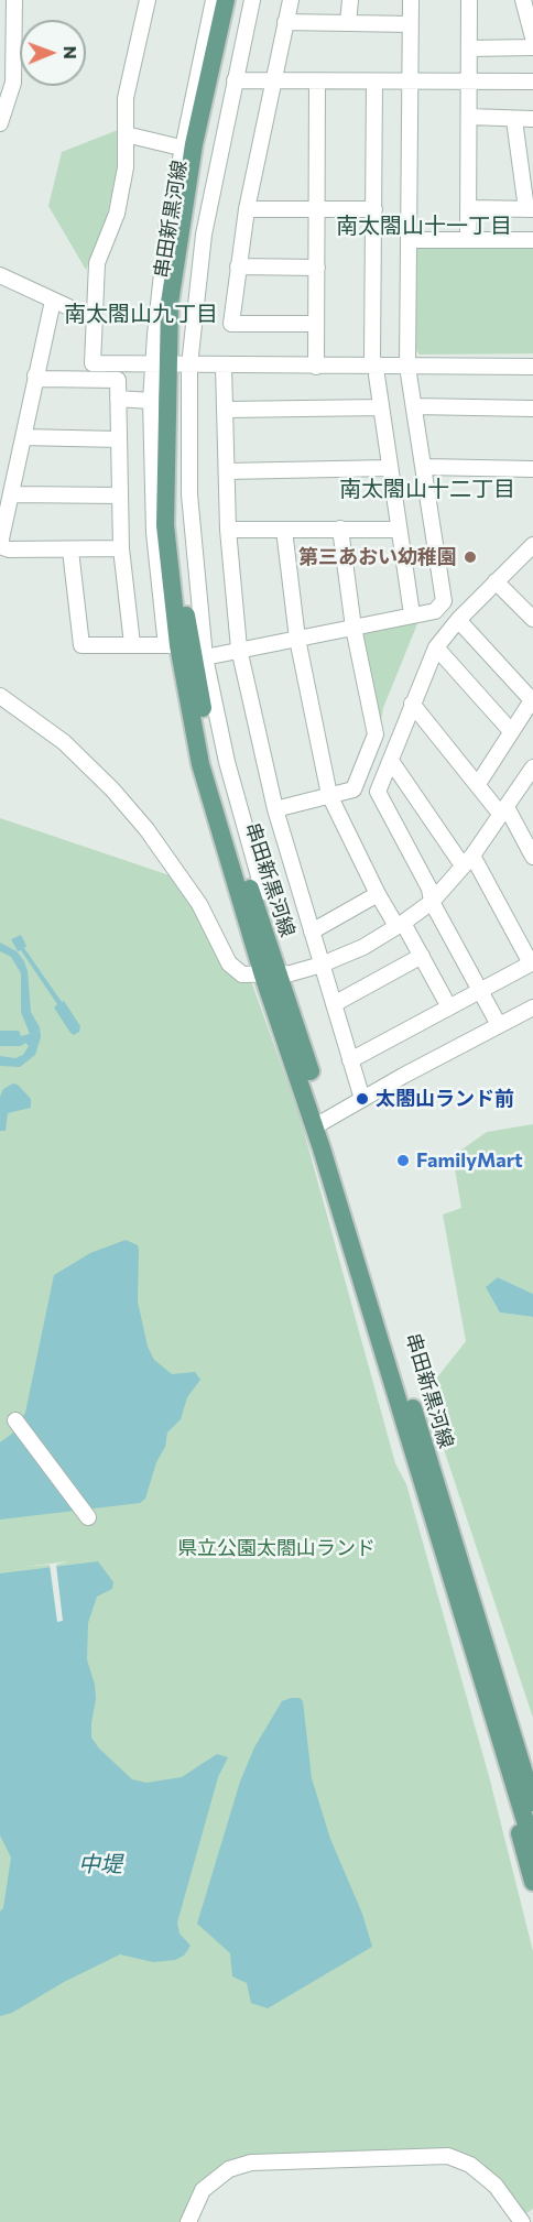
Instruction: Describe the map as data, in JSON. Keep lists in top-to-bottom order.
{
  "streets": {
    "main road": ["串田新黒河線"]
  },
  "districts": ["南太閤山十一丁目", "南太閤山九丁目", "南太閤山十二丁目"],
  "water": ["中堤"],
  "parks": ["県立公園太閤山ランド"],
  "places": ["第三あおい幼稚園", "太閤山ランド前", "FamilyMart"],
  "north": "right"
}
